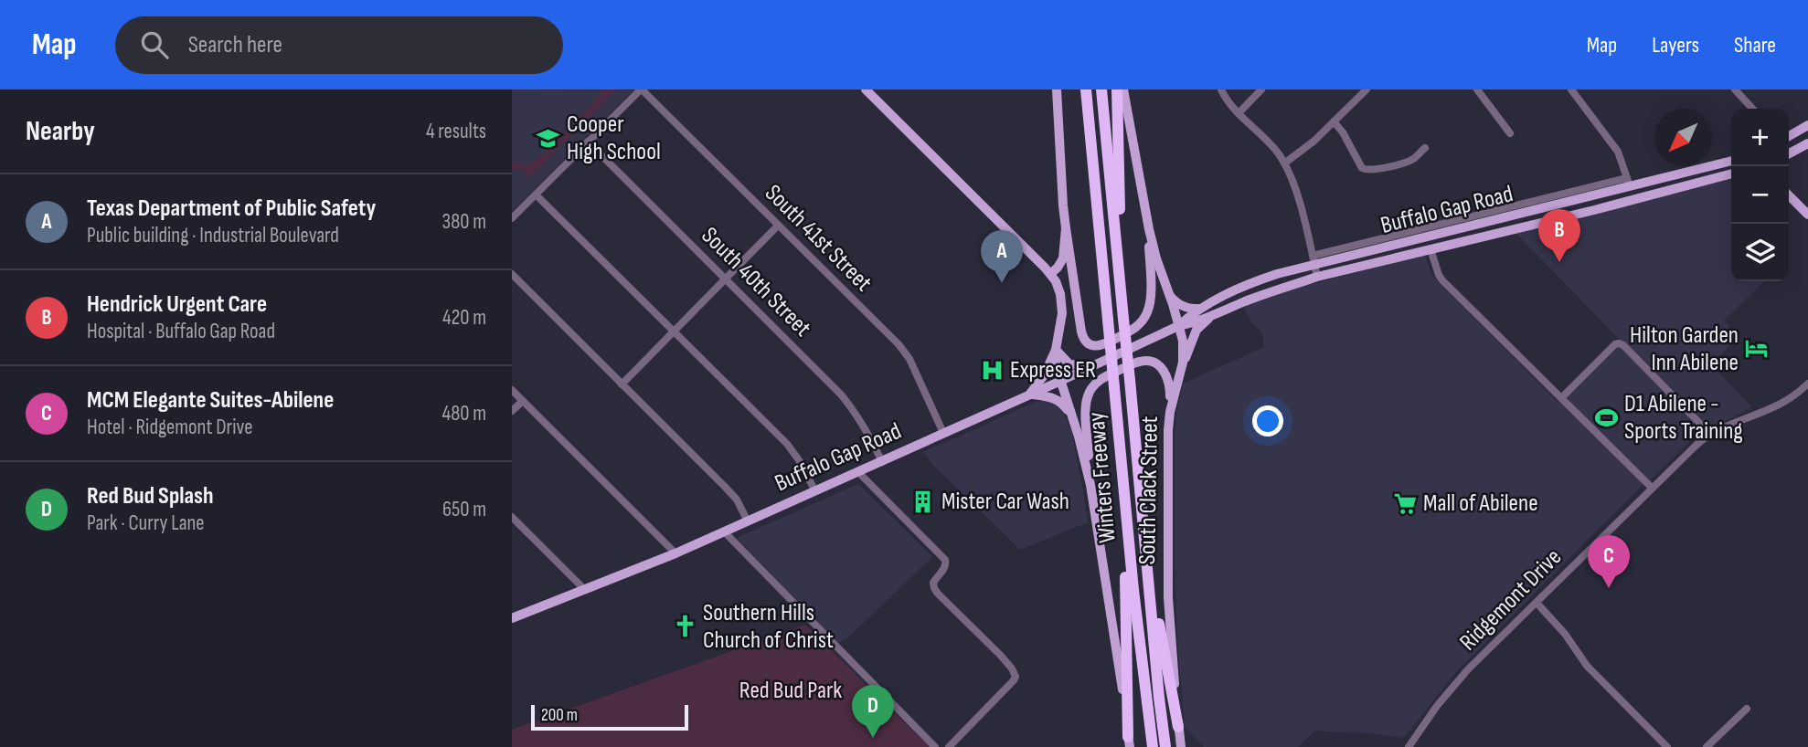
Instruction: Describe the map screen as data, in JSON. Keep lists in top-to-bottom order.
{
  "streets": {
    "highway": ["Winters Freeway"],
    "main road": ["Buffalo Gap Road", "South Clack Street"],
    "street": ["South 41st Street", "South 40th Street", "Ridgemont Drive"]
  },
  "crossings": [
    ["Buffalo Gap Road", "South 41st Street"],
    ["Buffalo Gap Road", "South 40th Street"],
    ["Buffalo Gap Road", "South Clack Street"]
  ],
  "parks": ["Red Bud Park"],
  "places": {
    "school or university": ["Cooper High School"],
    "hotel": ["Hilton Garden Inn Abilene"],
    "hospital": ["Express ER"],
    "sports": ["D1 Abilene - Sports Training"],
    "building": ["Mister Car Wash"],
    "supermarket": ["Mall of Abilene"],
    "church": ["Southern Hills Church of Christ"]
  },
  "scale_bar": "200 m",
  "north": "bottom left",
  "page": {
    "header": "Map",
    "search": "Search here",
    "nav": ["Map", "Layers", "Share"],
    "heading": ["Nearby", "4 results"],
    "map_buttons": ["+", "−"],
    "list": [
      {
        "mark": "A",
        "name": "Texas Department of Public Safety",
        "note": "Public building · Industrial Boulevard",
        "value": "380 m"
      },
      {
        "mark": "B",
        "name": "Hendrick Urgent Care",
        "note": "Hospital · Buffalo Gap Road",
        "value": "420 m"
      },
      {
        "mark": "C",
        "name": "MCM Elegante Suites-Abilene",
        "note": "Hotel · Ridgemont Drive",
        "value": "480 m"
      },
      {
        "mark": "D",
        "name": "Red Bud Splash",
        "note": "Park · Curry Lane",
        "value": "650 m"
      }
    ],
    "pins": [
      "B",
      "A",
      "C",
      "D"
    ],
    "scale": "200 m"
  }
}
